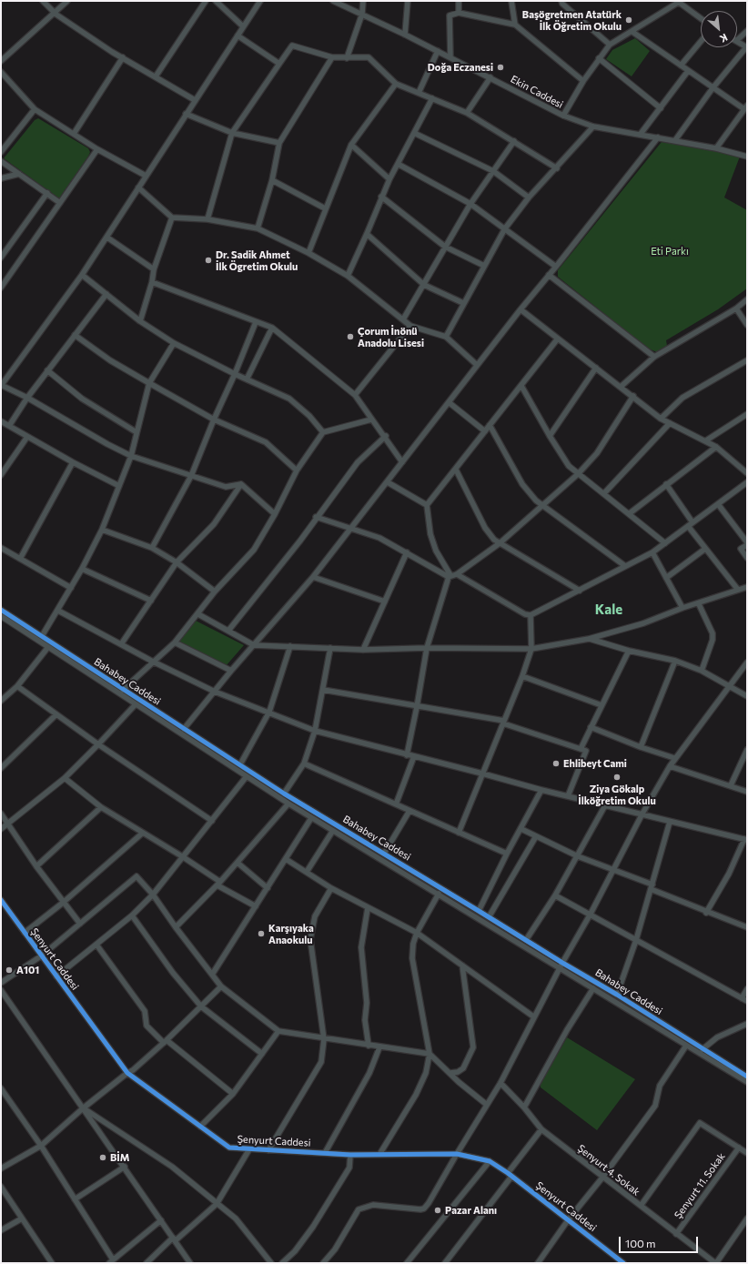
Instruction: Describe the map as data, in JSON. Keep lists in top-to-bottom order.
{
  "streets": {
    "street": [
      "Ekin Caddesi",
      "Bahabey Caddesi",
      "Şenyurt Caddesi",
      "Şenyurt 4. Sokak",
      "Şenyurt 11. Sokak"
    ]
  },
  "crossings": [
    ["Şenyurt 4. Sokak", "Şenyurt 11. Sokak"]
  ],
  "districts": ["Kale"],
  "parks": ["Eti Parkı"],
  "places": [
    "Başögretmen Atatürk İlk Öğretim Okulu",
    "Doğa Eczanesi",
    "Dr. Sadik Ahmet İlk Ögretim Okulu",
    "Çorum İnönü Anadolu Lisesi",
    "Ehlibeyt Cami",
    "Ziya Gökalp İlköğretim Okulu",
    "Karşıyaka Anaokulu",
    "A101",
    "BİM",
    "Pazar Alanı"
  ],
  "scale_bar": "100 m",
  "north": "bottom right"
}
